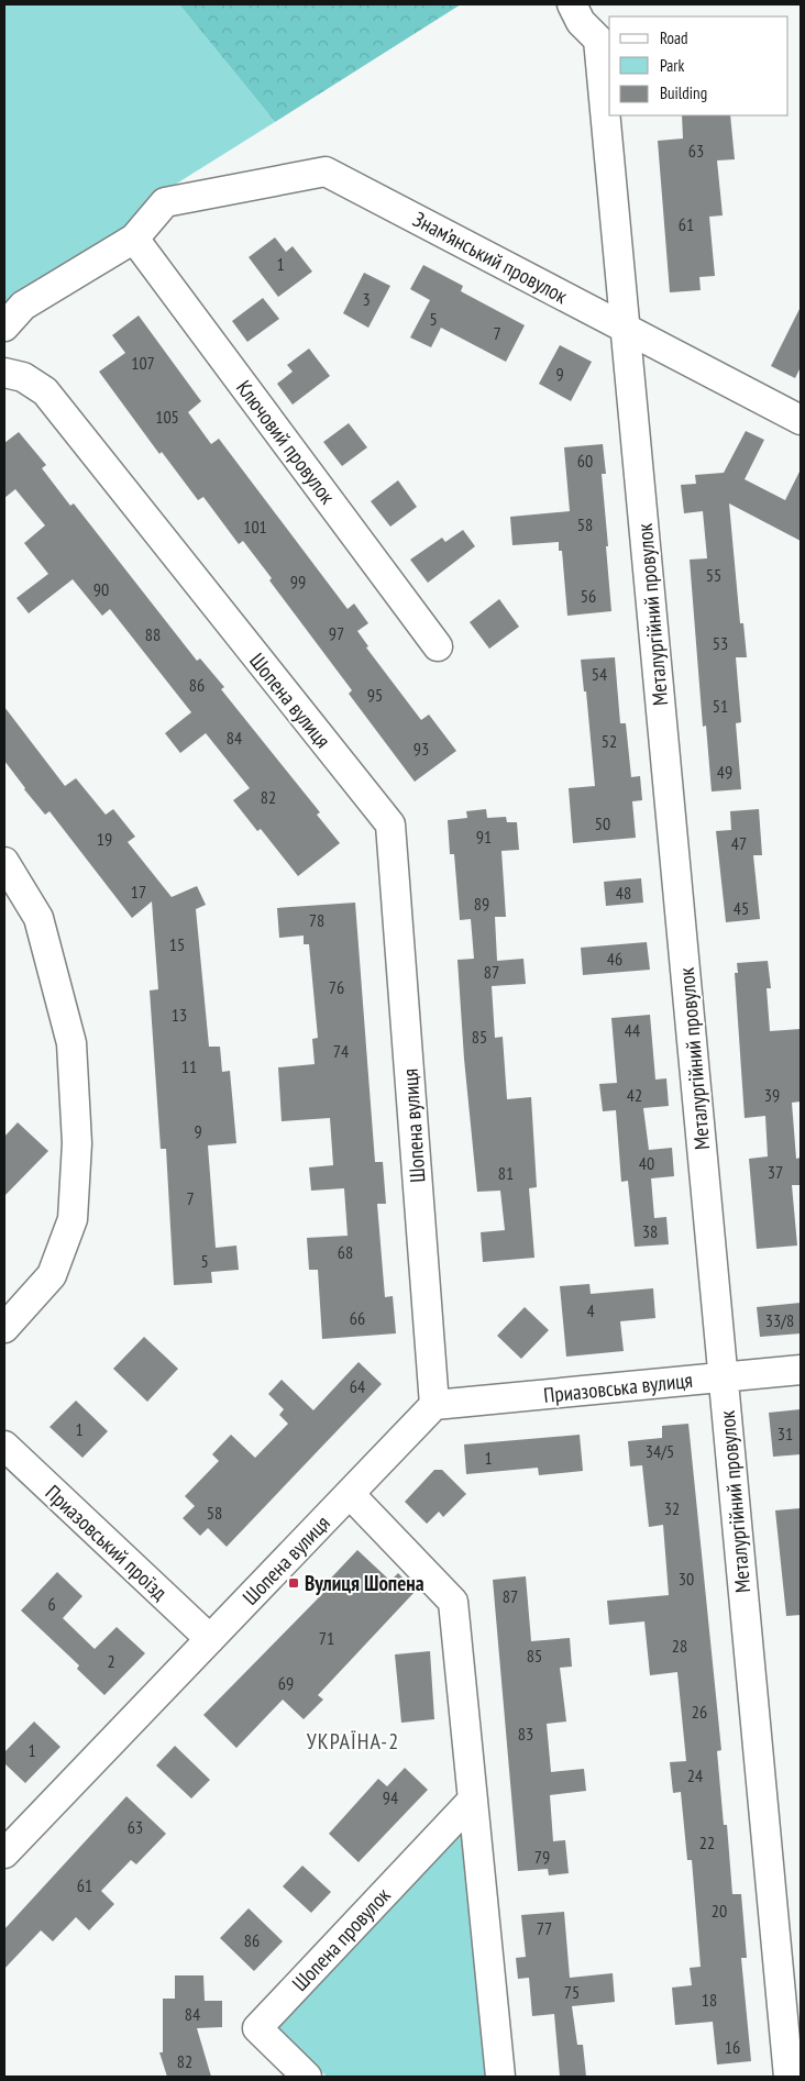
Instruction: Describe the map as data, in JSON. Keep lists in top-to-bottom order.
{
  "streets": {
    "street": [
      "Знам’янський провулок",
      "Ключовий провулок",
      "Металургійний провулок",
      "Шопена вулиця",
      "Приазовська вулиця",
      "Приазовський проїзд",
      "Шопена провулок"
    ]
  },
  "crossings": [
    ["Знам’янський провулок", "Ключовий провулок"],
    ["Знам’янський провулок", "Металургійний провулок"],
    ["Металургійний провулок", "Приазовська вулиця"],
    ["Шопена вулиця", "Приазовська вулиця"],
    ["Шопена вулиця", "Приазовський проїзд"]
  ],
  "districts": ["УКРАЇНА-2"],
  "places": {
    "transit": ["Вулиця Шопена"]
  },
  "house_numbers": [
    "63",
    "61",
    "1",
    "3",
    "5",
    "7",
    "107",
    "9",
    "105",
    "60",
    "58",
    "101",
    "55",
    "99",
    "90",
    "56",
    "97",
    "88",
    "53",
    "54",
    "86",
    "95",
    "51",
    "84",
    "52",
    "93",
    "49",
    "82",
    "50",
    "91",
    "19",
    "47",
    "17",
    "48",
    "89",
    "45",
    "78",
    "15",
    "46",
    "87",
    "76",
    "13",
    "44",
    "85",
    "74",
    "11",
    "42",
    "39",
    "9",
    "40",
    "37",
    "81",
    "7",
    "38",
    "68",
    "5",
    "4",
    "66",
    "33/8",
    "64",
    "1",
    "31",
    "34/5",
    "1",
    "32",
    "58",
    "30",
    "87",
    "6",
    "71",
    "28",
    "85",
    "2",
    "69",
    "26",
    "83",
    "1",
    "24",
    "94",
    "63",
    "22",
    "79",
    "61",
    "20",
    "77",
    "86",
    "75",
    "18",
    "84",
    "16",
    "82"
  ],
  "legend": ["Road", "Park", "Building"]
}
